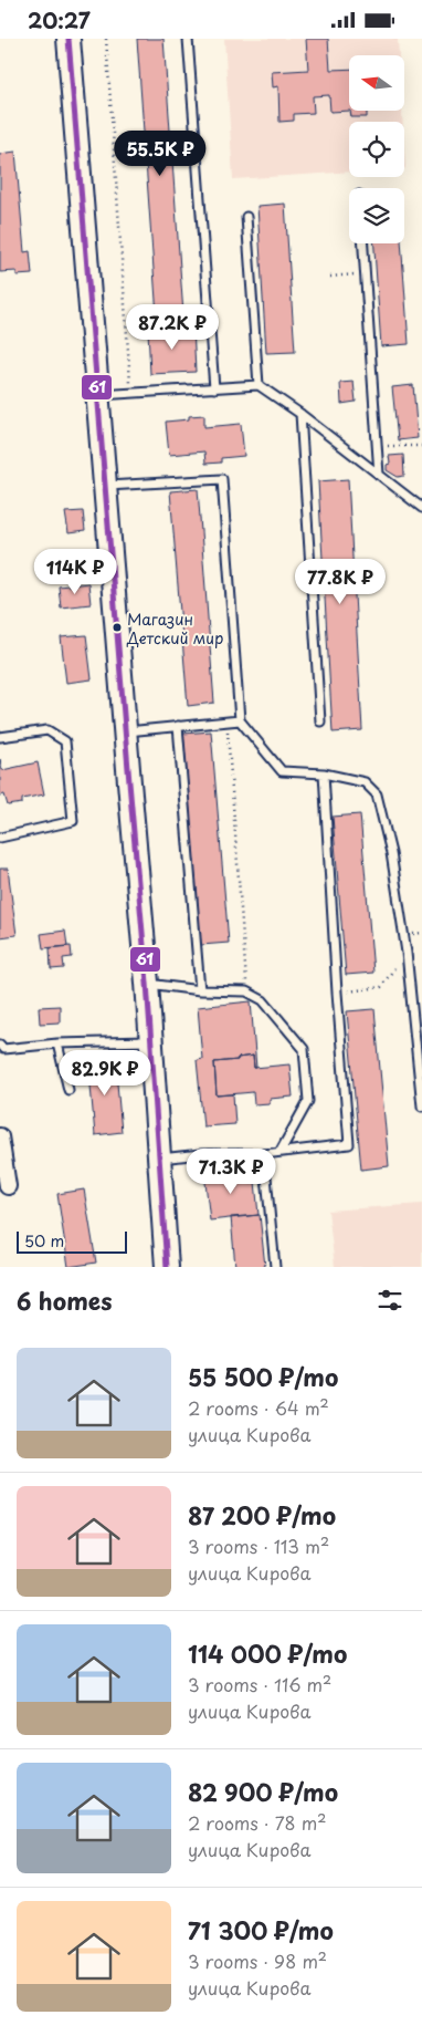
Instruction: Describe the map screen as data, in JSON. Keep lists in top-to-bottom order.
{
  "places": ["Магазин Детский мир"],
  "lines": ["transit line 61"],
  "scale_bar": "50 m",
  "north": "left",
  "page": {
    "status": "20:27",
    "price": [
      "55.5K ₽",
      "87.2K ₽",
      "114K ₽",
      "77.8K ₽",
      "82.9K ₽",
      "71.3K ₽"
    ],
    "scale": "50 m",
    "heading": "6 homes",
    "list": [
      {
        "name": "55 500 ₽/mo",
        "note": "2 rooms · 64 m² · улица Кирова"
      },
      {
        "name": "87 200 ₽/mo",
        "note": "3 rooms · 113 m² · улица Кирова"
      },
      {
        "name": "114 000 ₽/mo",
        "note": "3 rooms · 116 m² · улица Кирова"
      },
      {
        "name": "82 900 ₽/mo",
        "note": "2 rooms · 78 m² · улица Кирова"
      },
      {
        "name": "71 300 ₽/mo",
        "note": "3 rooms · 98 m² · улица Кирова"
      }
    ]
  }
}
